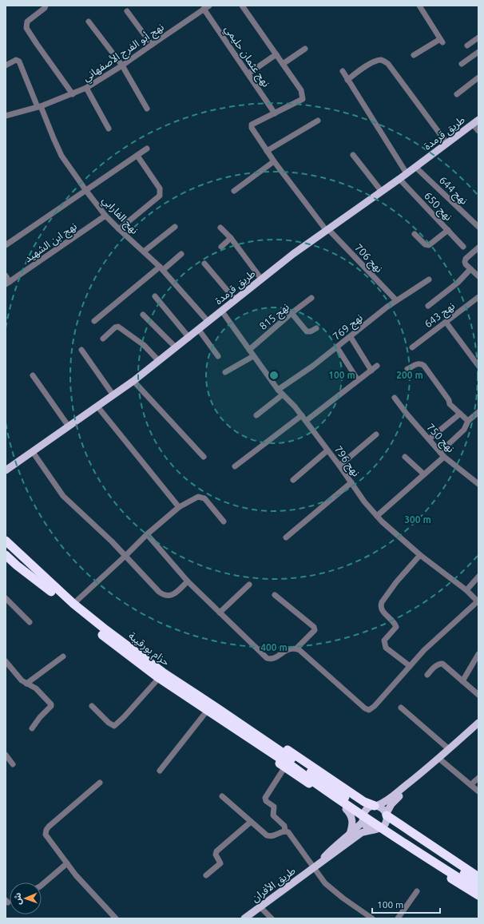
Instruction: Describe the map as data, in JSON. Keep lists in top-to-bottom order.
{
  "streets": {
    "highway": ["حزام بورقيبة"],
    "main road": ["طريق قرمدة", "طريق الأفران"],
    "street": [
      "نهج أبو الفرج الأصفهاني",
      "نهج عثمان حليمي",
      "نهج 644",
      "نهج 650",
      "نهج الفارابي",
      "نهج ابن الشهيد",
      "نهج 706",
      "نهج 643",
      "نهج 815",
      "نهج 769",
      "نهج 750",
      "نهج 796"
    ]
  },
  "crossings": [
    ["نهج أبو الفرج الأصفهاني", "نهج عثمان حليمي"],
    ["نهج أبو الفرج الأصفهاني", "نهج الفارابي"],
    ["نهج عثمان حليمي", "نهج 706"],
    ["طريق قرمدة", "نهج 644"],
    ["طريق قرمدة", "نهج 650"],
    ["طريق قرمدة", "نهج الفارابي"],
    ["طريق قرمدة", "نهج 706"],
    ["طريق قرمدة", "نهج 796"],
    ["نهج الفارابي", "نهج ابن الشهيد"],
    ["نهج 706", "نهج 769"],
    ["نهج 815", "نهج 796"],
    ["نهج 769", "نهج 796"]
  ],
  "scale_bar": "100 m",
  "north": "left",
  "rings": [
    "100 m",
    "200 m",
    "300 m",
    "400 m"
  ]
}
